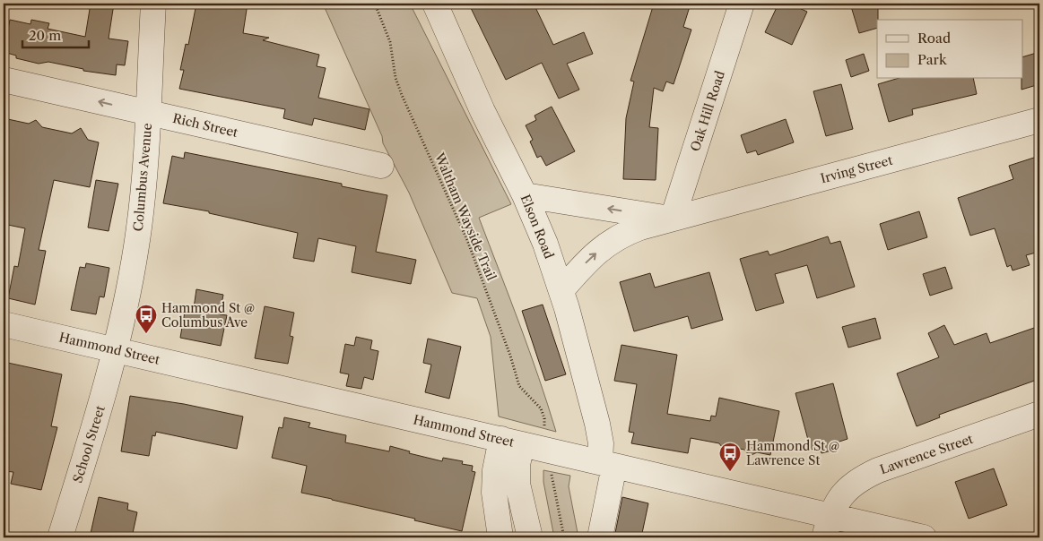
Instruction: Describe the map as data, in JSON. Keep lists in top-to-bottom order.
{
  "streets": {
    "street": [
      "Oak Hill Road",
      "Rich Street",
      "Irving Street",
      "Columbus Avenue",
      "Elson Road",
      "Hammond Street",
      "School Street",
      "Lawrence Street"
    ],
    "path": ["Waltham Wayside Trail"]
  },
  "crossings": [
    ["Oak Hill Road", "Irving Street"],
    ["Rich Street", "Columbus Avenue"],
    ["Irving Street", "Elson Road"],
    ["Columbus Avenue", "Hammond Street"],
    ["Columbus Avenue", "School Street"],
    ["Elson Road", "Hammond Street"],
    ["Hammond Street", "School Street"],
    ["Hammond Street", "Lawrence Street"]
  ],
  "one_way": ["Rich Street"],
  "places": {
    "bus stop": ["Hammond St @ Columbus Ave", "Hammond St @ Lawrence St"]
  },
  "legend": ["Road", "Park"],
  "scale_bar": "20 m"
}
